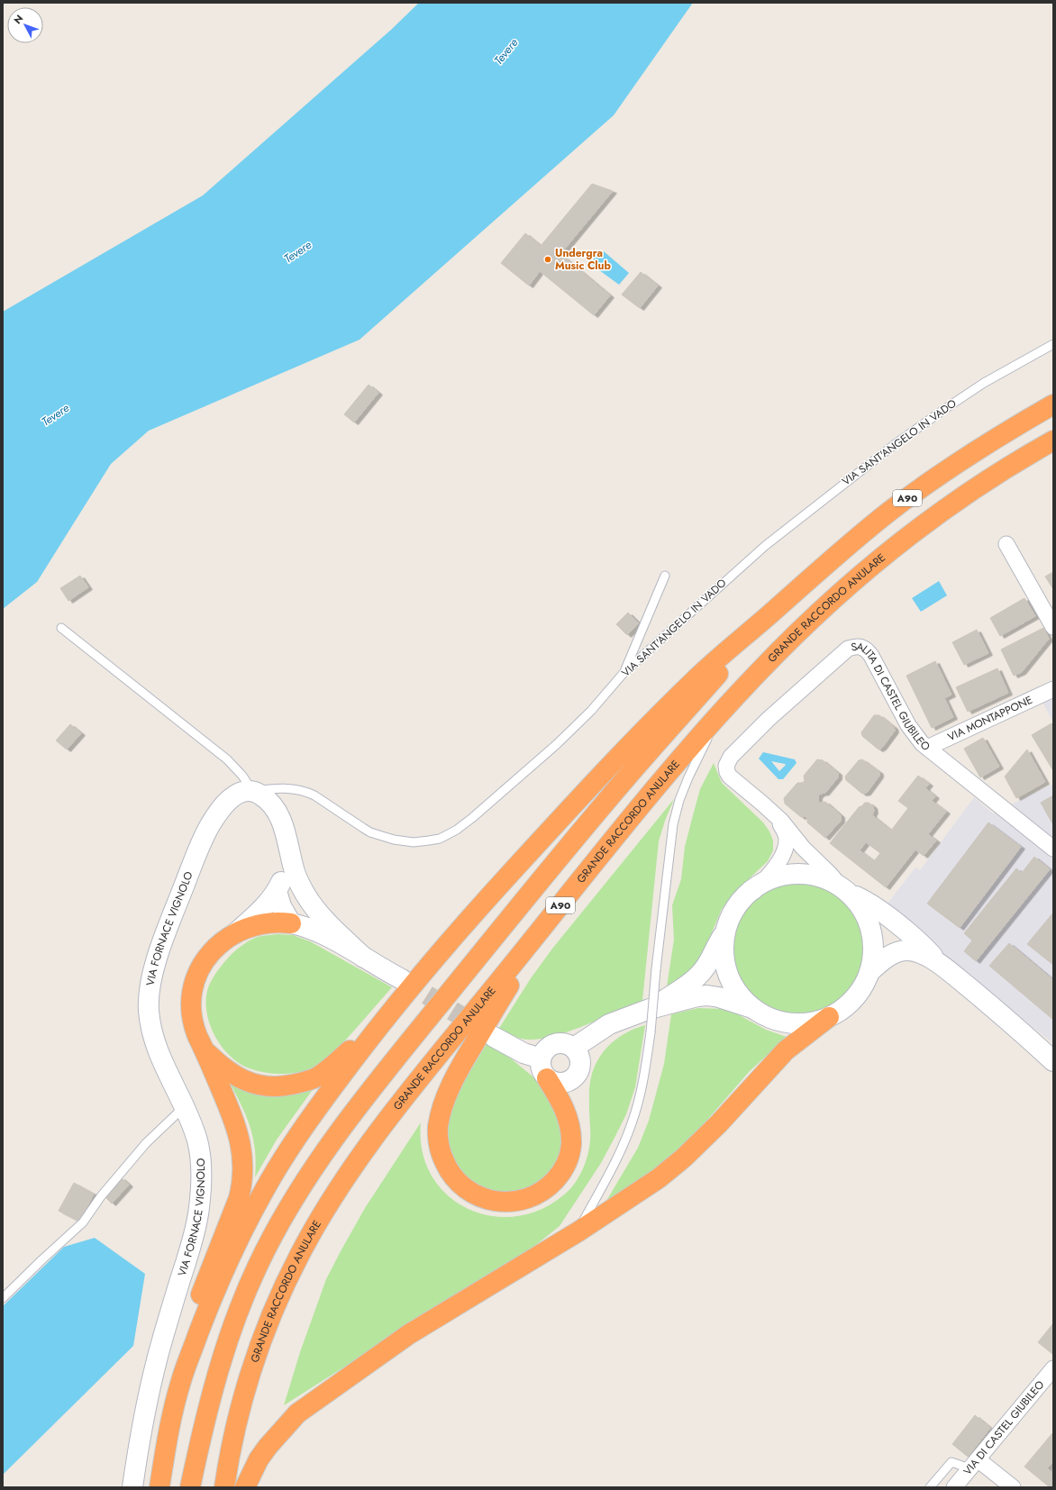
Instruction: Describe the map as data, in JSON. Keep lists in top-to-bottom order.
{
  "streets": {
    "highway": ["A90", "GRANDE RACCORDO ANULARE"],
    "street": [
      "SALITA DI CASTEL GIUBILEO",
      "VIA MONTAPPONE",
      "VIA FORNACE VIGNOLO",
      "VIA DI CASTEL GIUBILEO"
    ],
    "lane": ["VIA SANT'ANGELO IN VADO"]
  },
  "crossings": [
    ["VIA SANT'ANGELO IN VADO", "VIA FORNACE VIGNOLO"],
    ["SALITA DI CASTEL GIUBILEO", "VIA MONTAPPONE"]
  ],
  "water": ["Tevere"],
  "places": ["Undergra Music Club"],
  "north": "top left"
}
